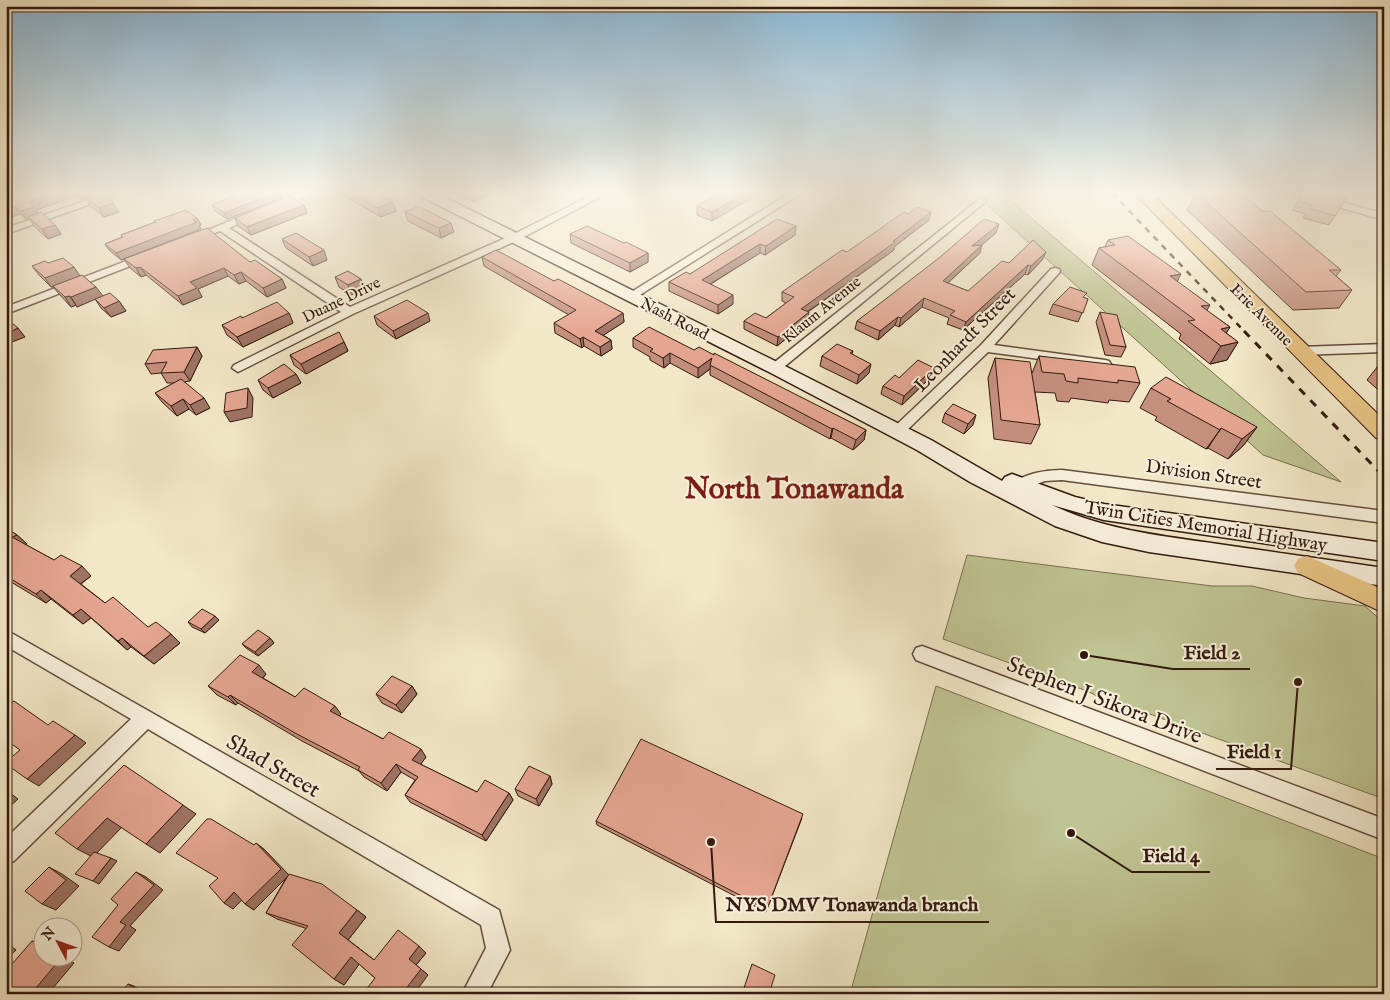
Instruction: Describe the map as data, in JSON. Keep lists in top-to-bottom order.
{
  "streets": {
    "main road": ["Erie Avenue", "Nash Road", "Twin Cities Memorial Highway"],
    "street": [
      "Duane Drive",
      "Klaum Avenue",
      "Leonhardt Street",
      "Division Street",
      "Stephen J Sikora Drive",
      "Shad Street"
    ]
  },
  "crossings": [
    ["Klaum Avenue", "Nash Road"],
    ["Nash Road", "Leonhardt Street"],
    ["Nash Road", "Twin Cities Memorial Highway"],
    ["Division Street", "Twin Cities Memorial Highway"]
  ],
  "districts": ["North Tonawanda"],
  "places": [
    "Field 2",
    "Field 1",
    "Field 4",
    "NYS DMV Tonawanda branch"
  ],
  "north": "top left"
}
